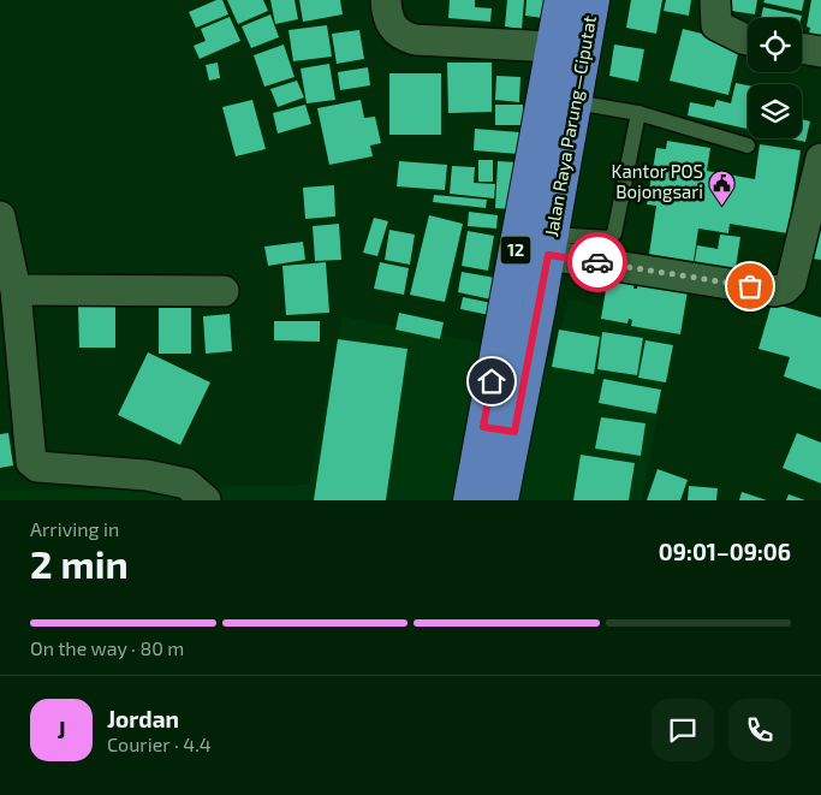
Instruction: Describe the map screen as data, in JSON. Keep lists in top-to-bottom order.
{
  "streets": {
    "highway": ["Jalan Raya Parung—Ciputat", "12"]
  },
  "places": {
    "public building": ["Kantor POS Bojongsari"]
  },
  "page": {
    "heading": ["2 min", "Arriving in", "09:01–09:06"],
    "panel": ["Jordan", "Courier · 4.4"],
    "bar": "On the way · 80 m",
    "round": "J"
  }
}
